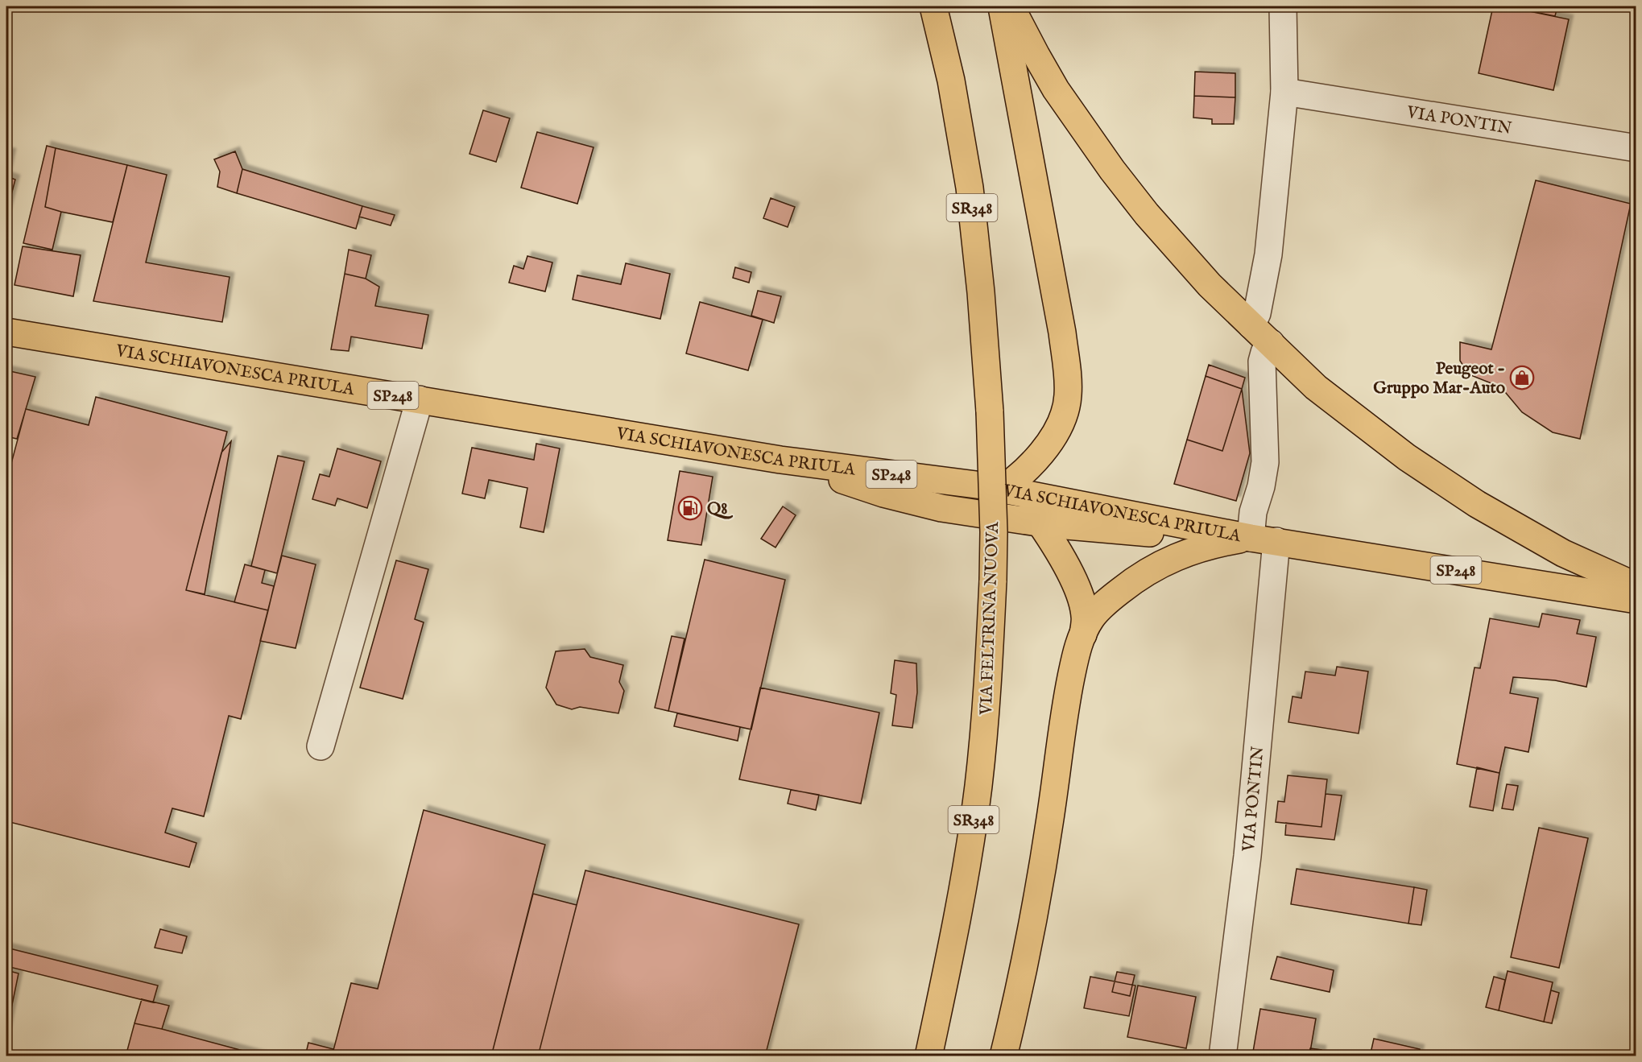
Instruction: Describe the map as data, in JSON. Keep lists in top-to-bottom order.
{
  "streets": {
    "main road": [
      "SR348",
      "VIA SCHIAVONESCA PRIULA",
      "SP248",
      "VIA FELTRINA NUOVA"
    ],
    "street": ["VIA PONTIN"]
  },
  "crossings": [
    ["VIA PONTIN", "VIA SCHIAVONESCA PRIULA"]
  ],
  "places": {
    "shop": ["Peugeot - Gruppo Mar-Auto"],
    "fuel station": ["Q8"]
  }
}
